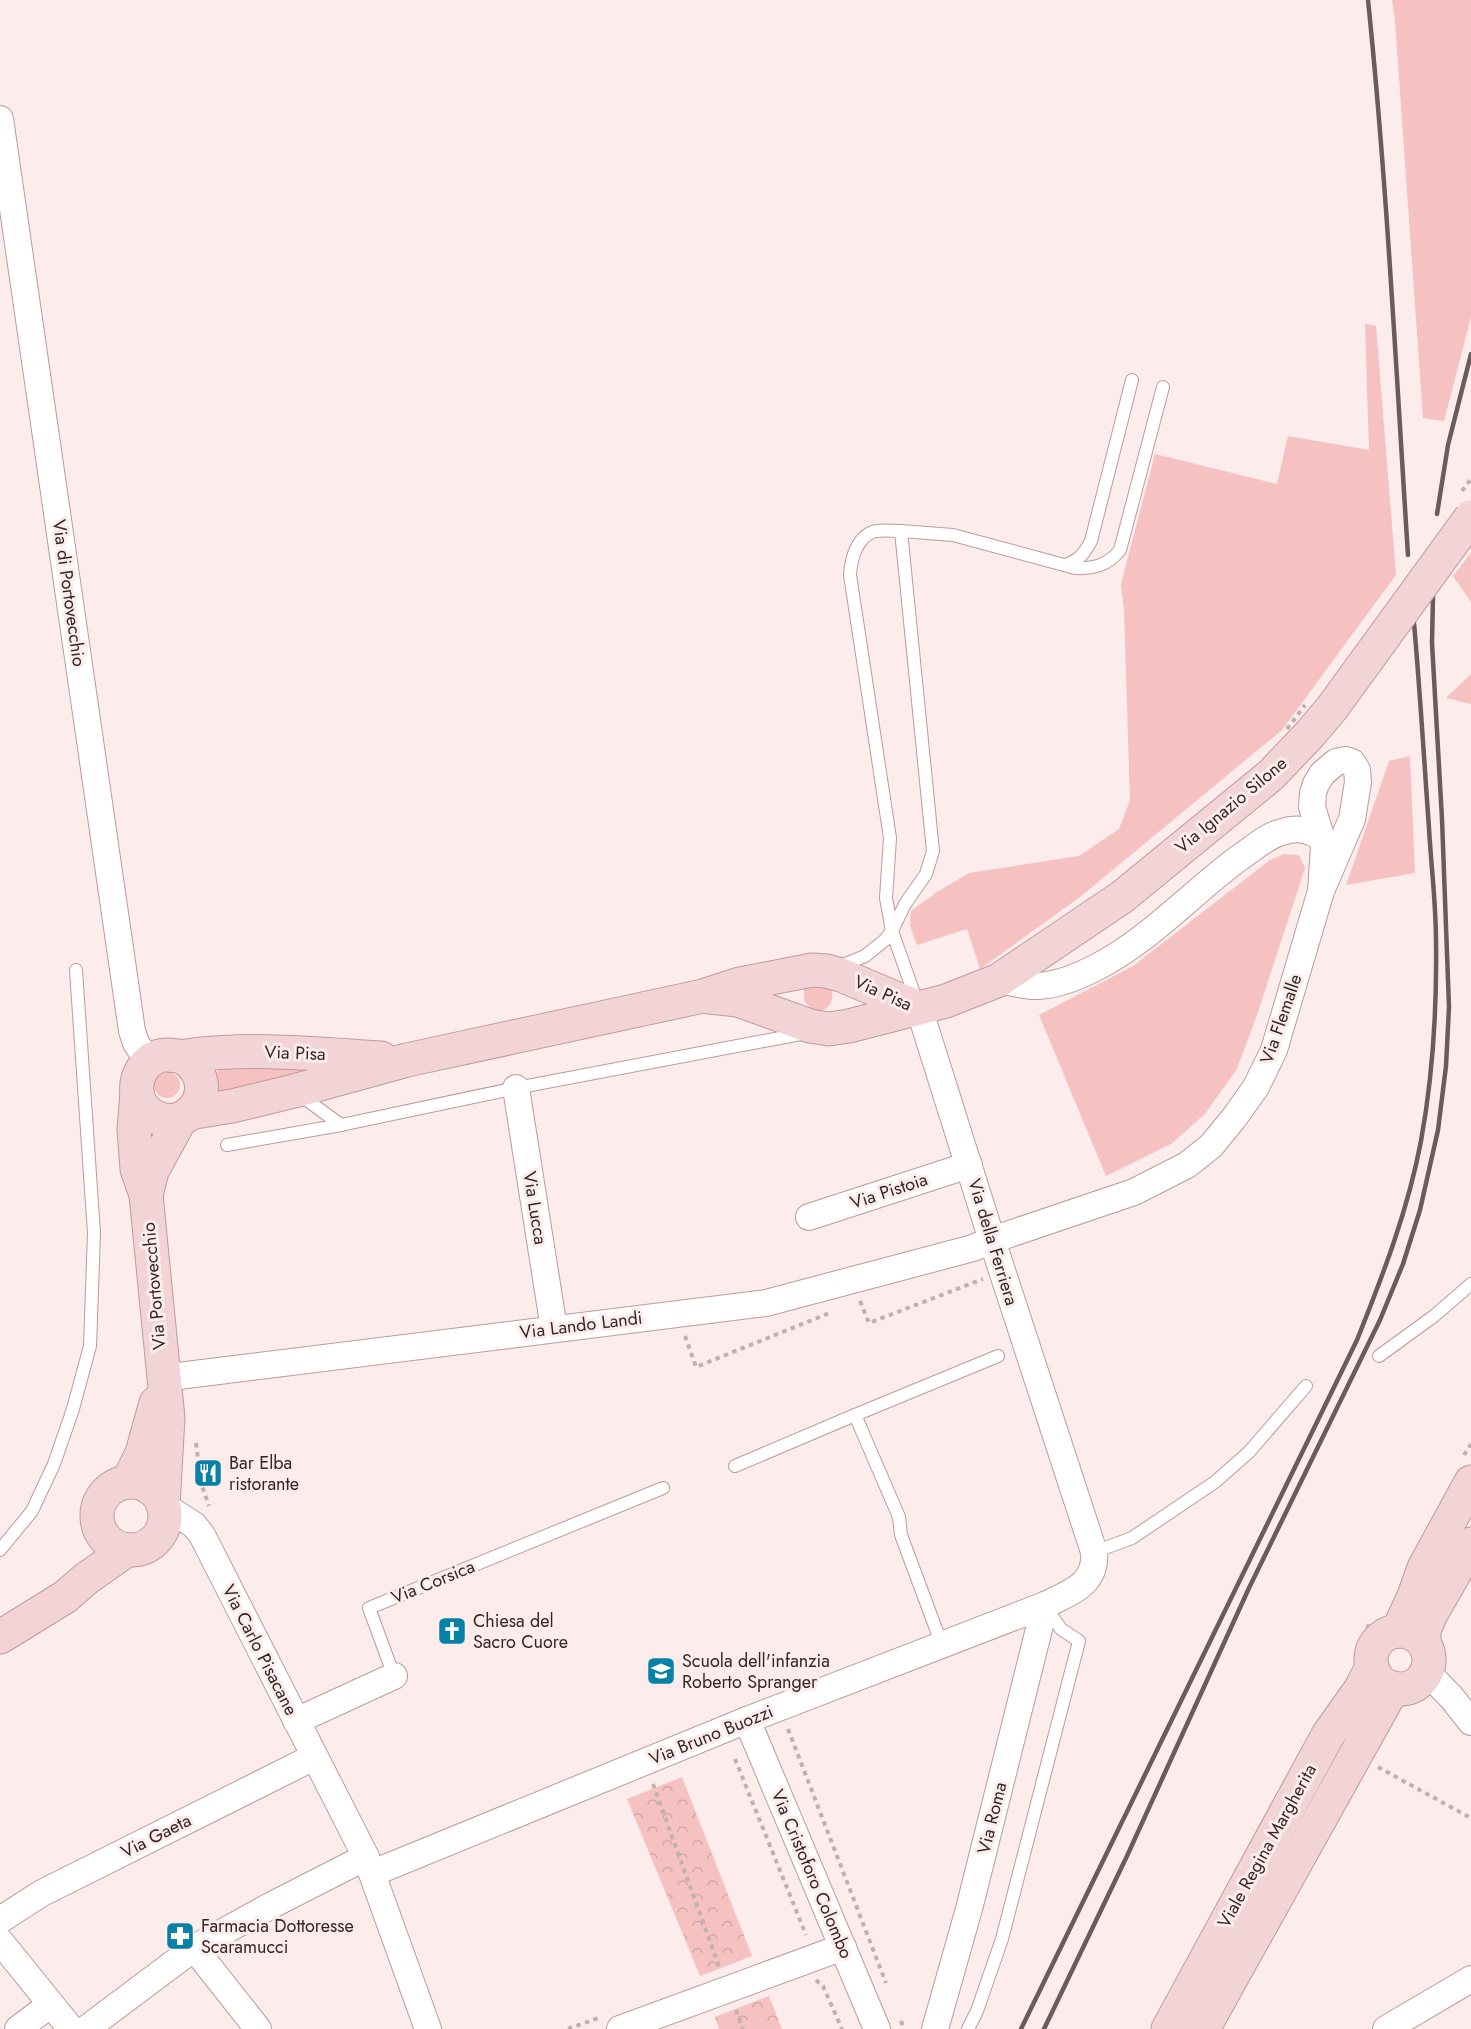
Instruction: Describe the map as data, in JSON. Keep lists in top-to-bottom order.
{
  "streets": {
    "main road": [
      "Via Ignazio Silone",
      "Via Pisa",
      "Via Portovecchio",
      "Viale Regina Margherita"
    ],
    "street": [
      "Via di Portovecchio",
      "Via Flemalle",
      "Via Pistoia",
      "Via Lucca",
      "Via della Ferriera",
      "Via Lando Landi",
      "Via Corsica",
      "Via Carlo Pisacane",
      "Via Bruno Buozzi",
      "Via Roma",
      "Via Gaeta",
      "Via Cristoforo Colombo"
    ]
  },
  "crossings": [
    ["Via di Portovecchio", "Via Pisa"],
    ["Via di Portovecchio", "Via Portovecchio"],
    ["Via Ignazio Silone", "Via Pisa"],
    ["Via Ignazio Silone", "Via della Ferriera"],
    ["Via Pisa", "Via della Ferriera"],
    ["Via Pisa", "Via Portovecchio"],
    ["Via Flemalle", "Via della Ferriera"],
    ["Via Flemalle", "Via Lando Landi"],
    ["Via Pistoia", "Via della Ferriera"],
    ["Via Lucca", "Via Lando Landi"],
    ["Via della Ferriera", "Via Lando Landi"],
    ["Via della Ferriera", "Via Bruno Buozzi"],
    ["Via Portovecchio", "Via Lando Landi"],
    ["Via Corsica", "Via Carlo Pisacane"],
    ["Via Carlo Pisacane", "Via Bruno Buozzi"],
    ["Via Carlo Pisacane", "Via Gaeta"],
    ["Via Bruno Buozzi", "Via Roma"],
    ["Via Bruno Buozzi", "Via Cristoforo Colombo"]
  ],
  "places": {
    "restaurant": ["Bar Elba ristorante"],
    "church": ["Chiesa del Sacro Cuore"],
    "school or university": ["Scuola dell'infanzia Roberto Spranger"],
    "pharmacy": ["Farmacia Dottoresse Scaramucci"]
  }
}
